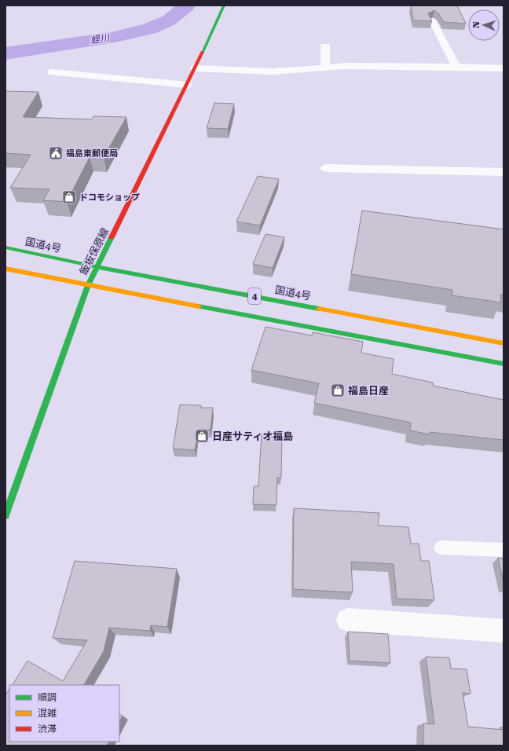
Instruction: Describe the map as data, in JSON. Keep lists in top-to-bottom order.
{
  "streets": {
    "main road": ["国道4号", "飯坂保原線", "4"]
  },
  "crossings": [
    ["国道4号", "飯坂保原線"],
    ["飯坂保原線", "4"]
  ],
  "water": ["蛭川"],
  "places": {
    "public building": ["福島東郵便局"],
    "shop": ["ドコモショップ", "福島日産", "日産サティオ福島"]
  },
  "legend": ["順調", "混雑", "渋滞"],
  "north": "left"
}
